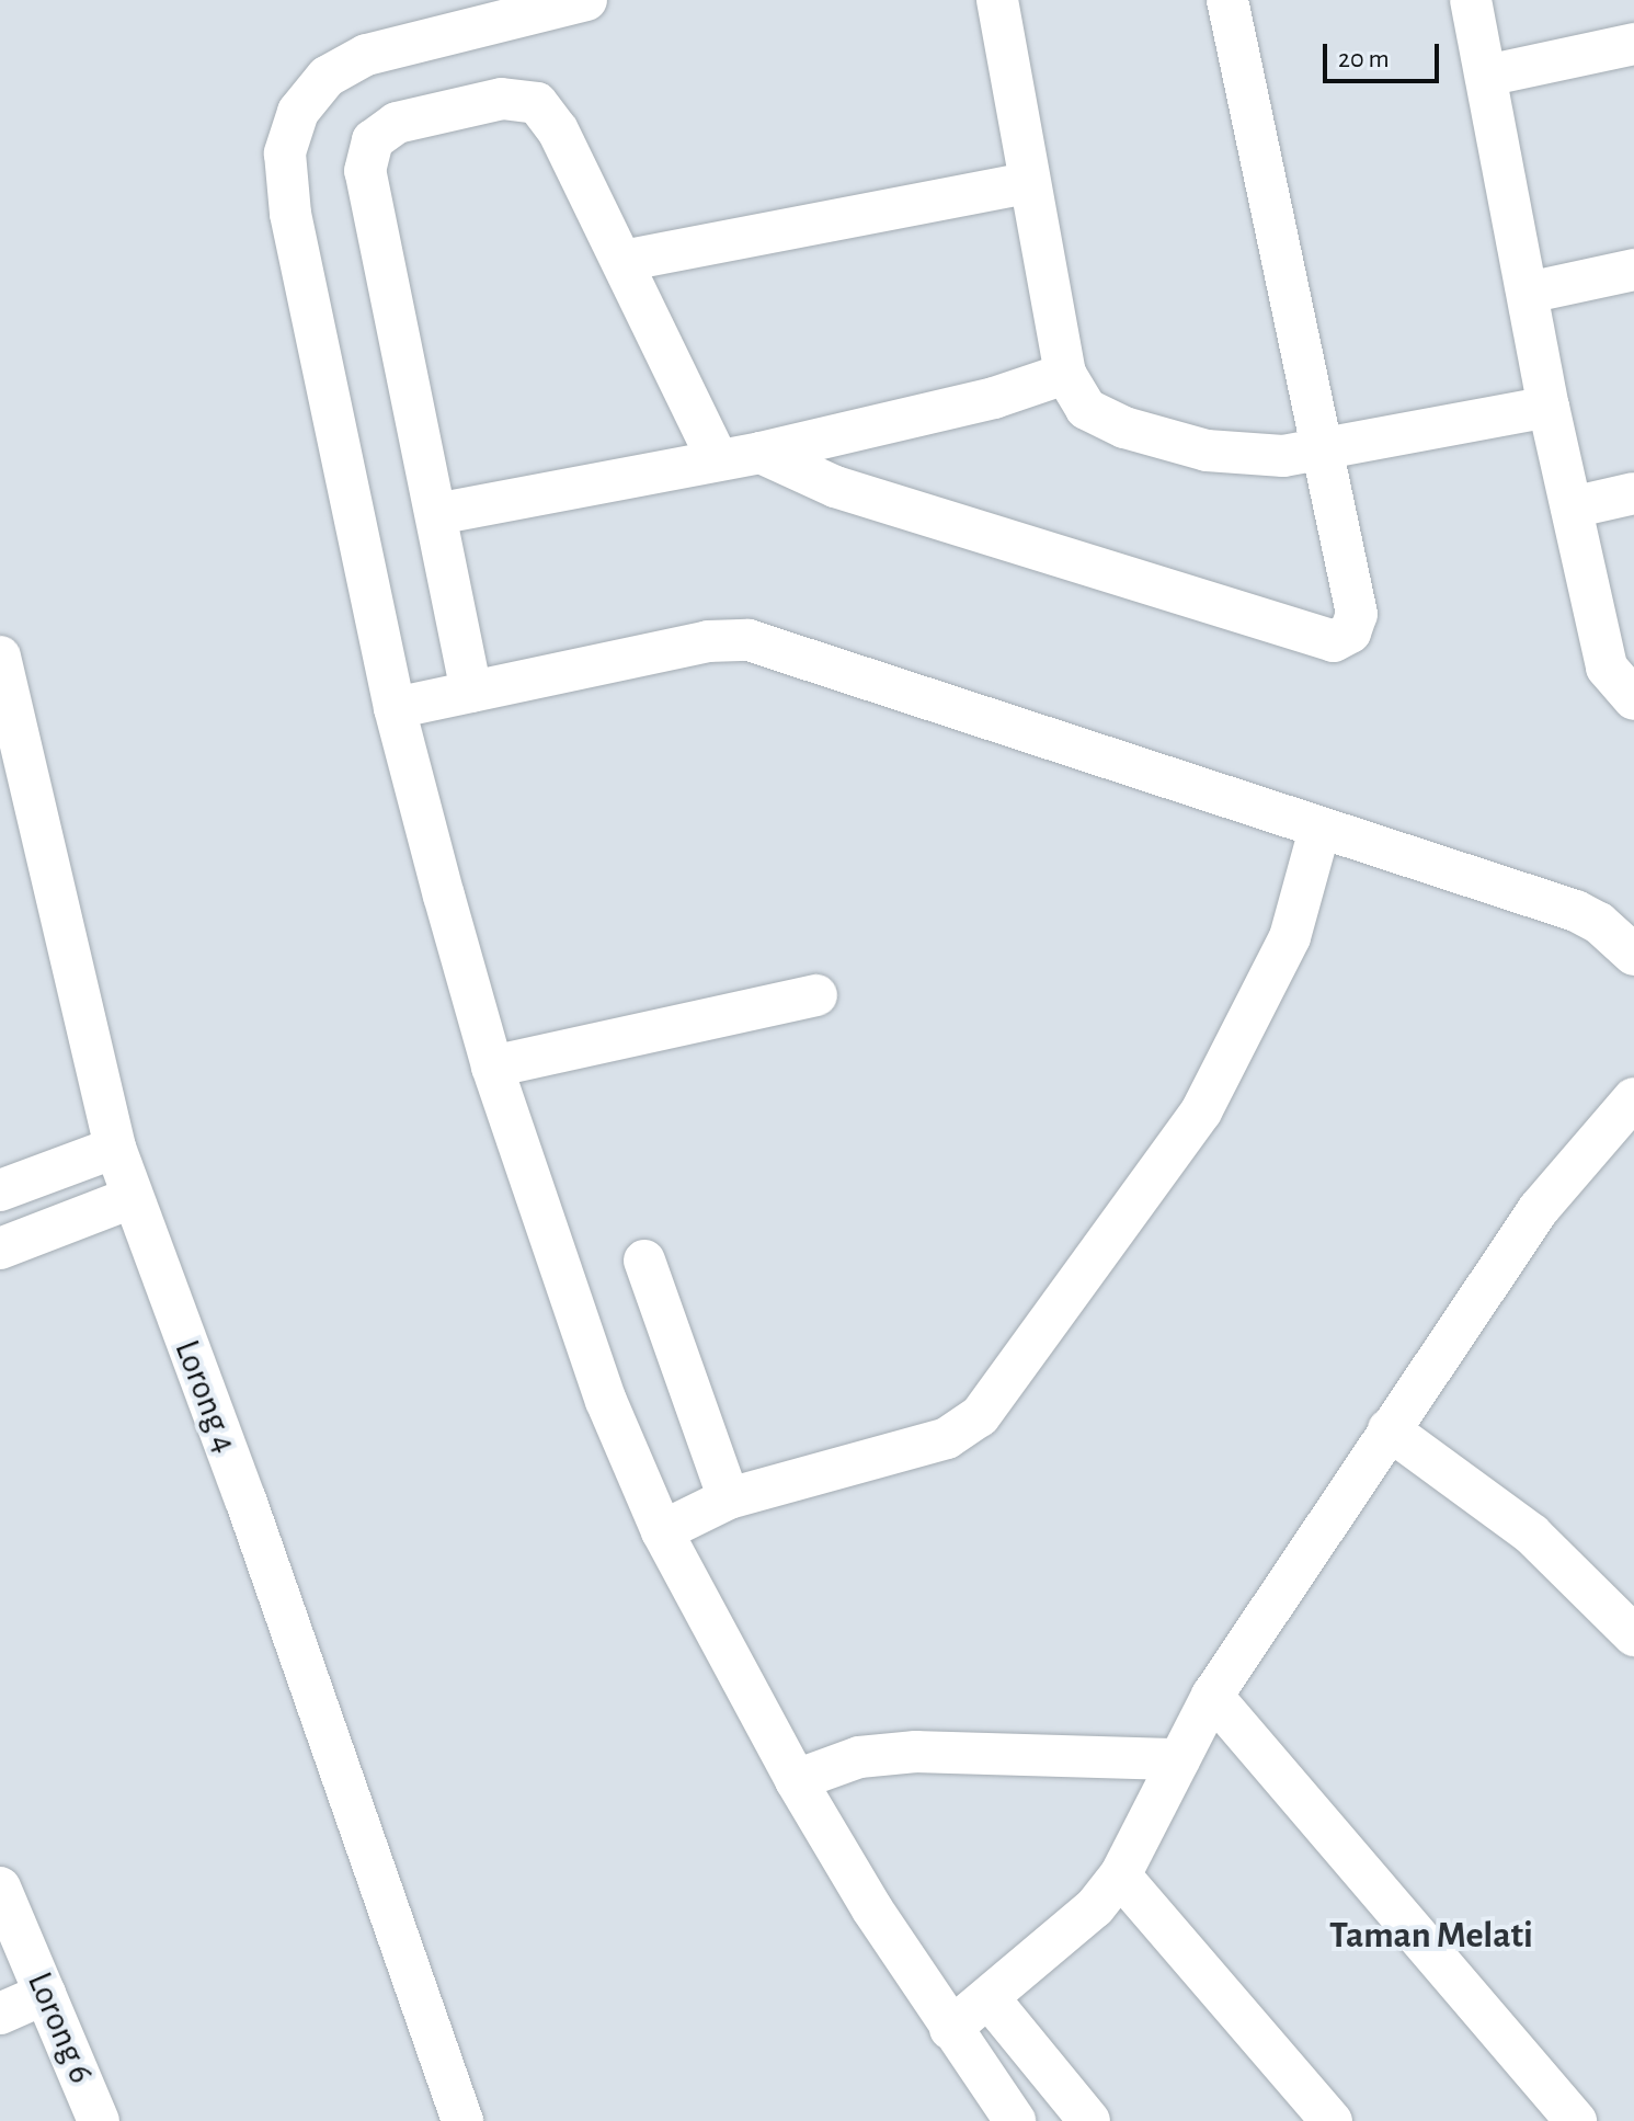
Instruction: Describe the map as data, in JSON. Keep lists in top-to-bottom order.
{
  "streets": {
    "street": ["Lorong 4", "Lorong 6"]
  },
  "districts": ["Taman Melati"],
  "scale_bar": "20 m"
}
